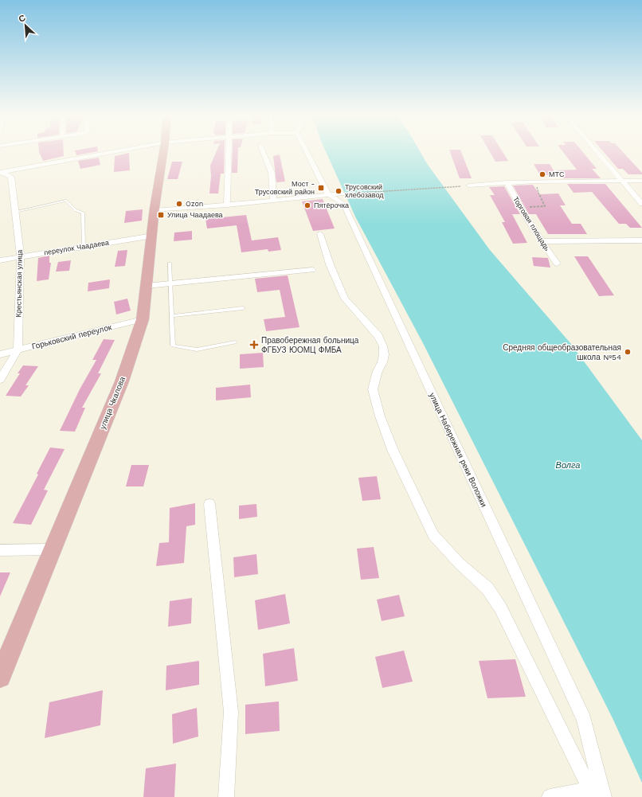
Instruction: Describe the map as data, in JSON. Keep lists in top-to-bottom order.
{
  "streets": {
    "main road": ["улица Чкалова"],
    "street": [
      "Торговая площадь",
      "переулок Чаадаева",
      "Крестьянская улица",
      "Горьковский переулок",
      "улица Набережная реки Воложки"
    ]
  },
  "crossings": [
    ["переулок Чаадаева", "Крестьянская улица"],
    ["переулок Чаадаева", "улица Чкалова"],
    ["Крестьянская улица", "Горьковский переулок"],
    ["Горьковский переулок", "улица Чкалова"]
  ],
  "water": ["Волга"],
  "places": {
    "other": [
      "МТС",
      "Трусовский хлебозавод",
      "Ozon",
      "Пятёрочка",
      "Средняя общеобразовательная школа №54"
    ],
    "transit": ["Мост - Трусовский район", "Улица Чаадаева"],
    "health": ["Правобережная больница ФГБУЗ ЮОМЦ ФМБА"]
  },
  "north": "top left"
}
